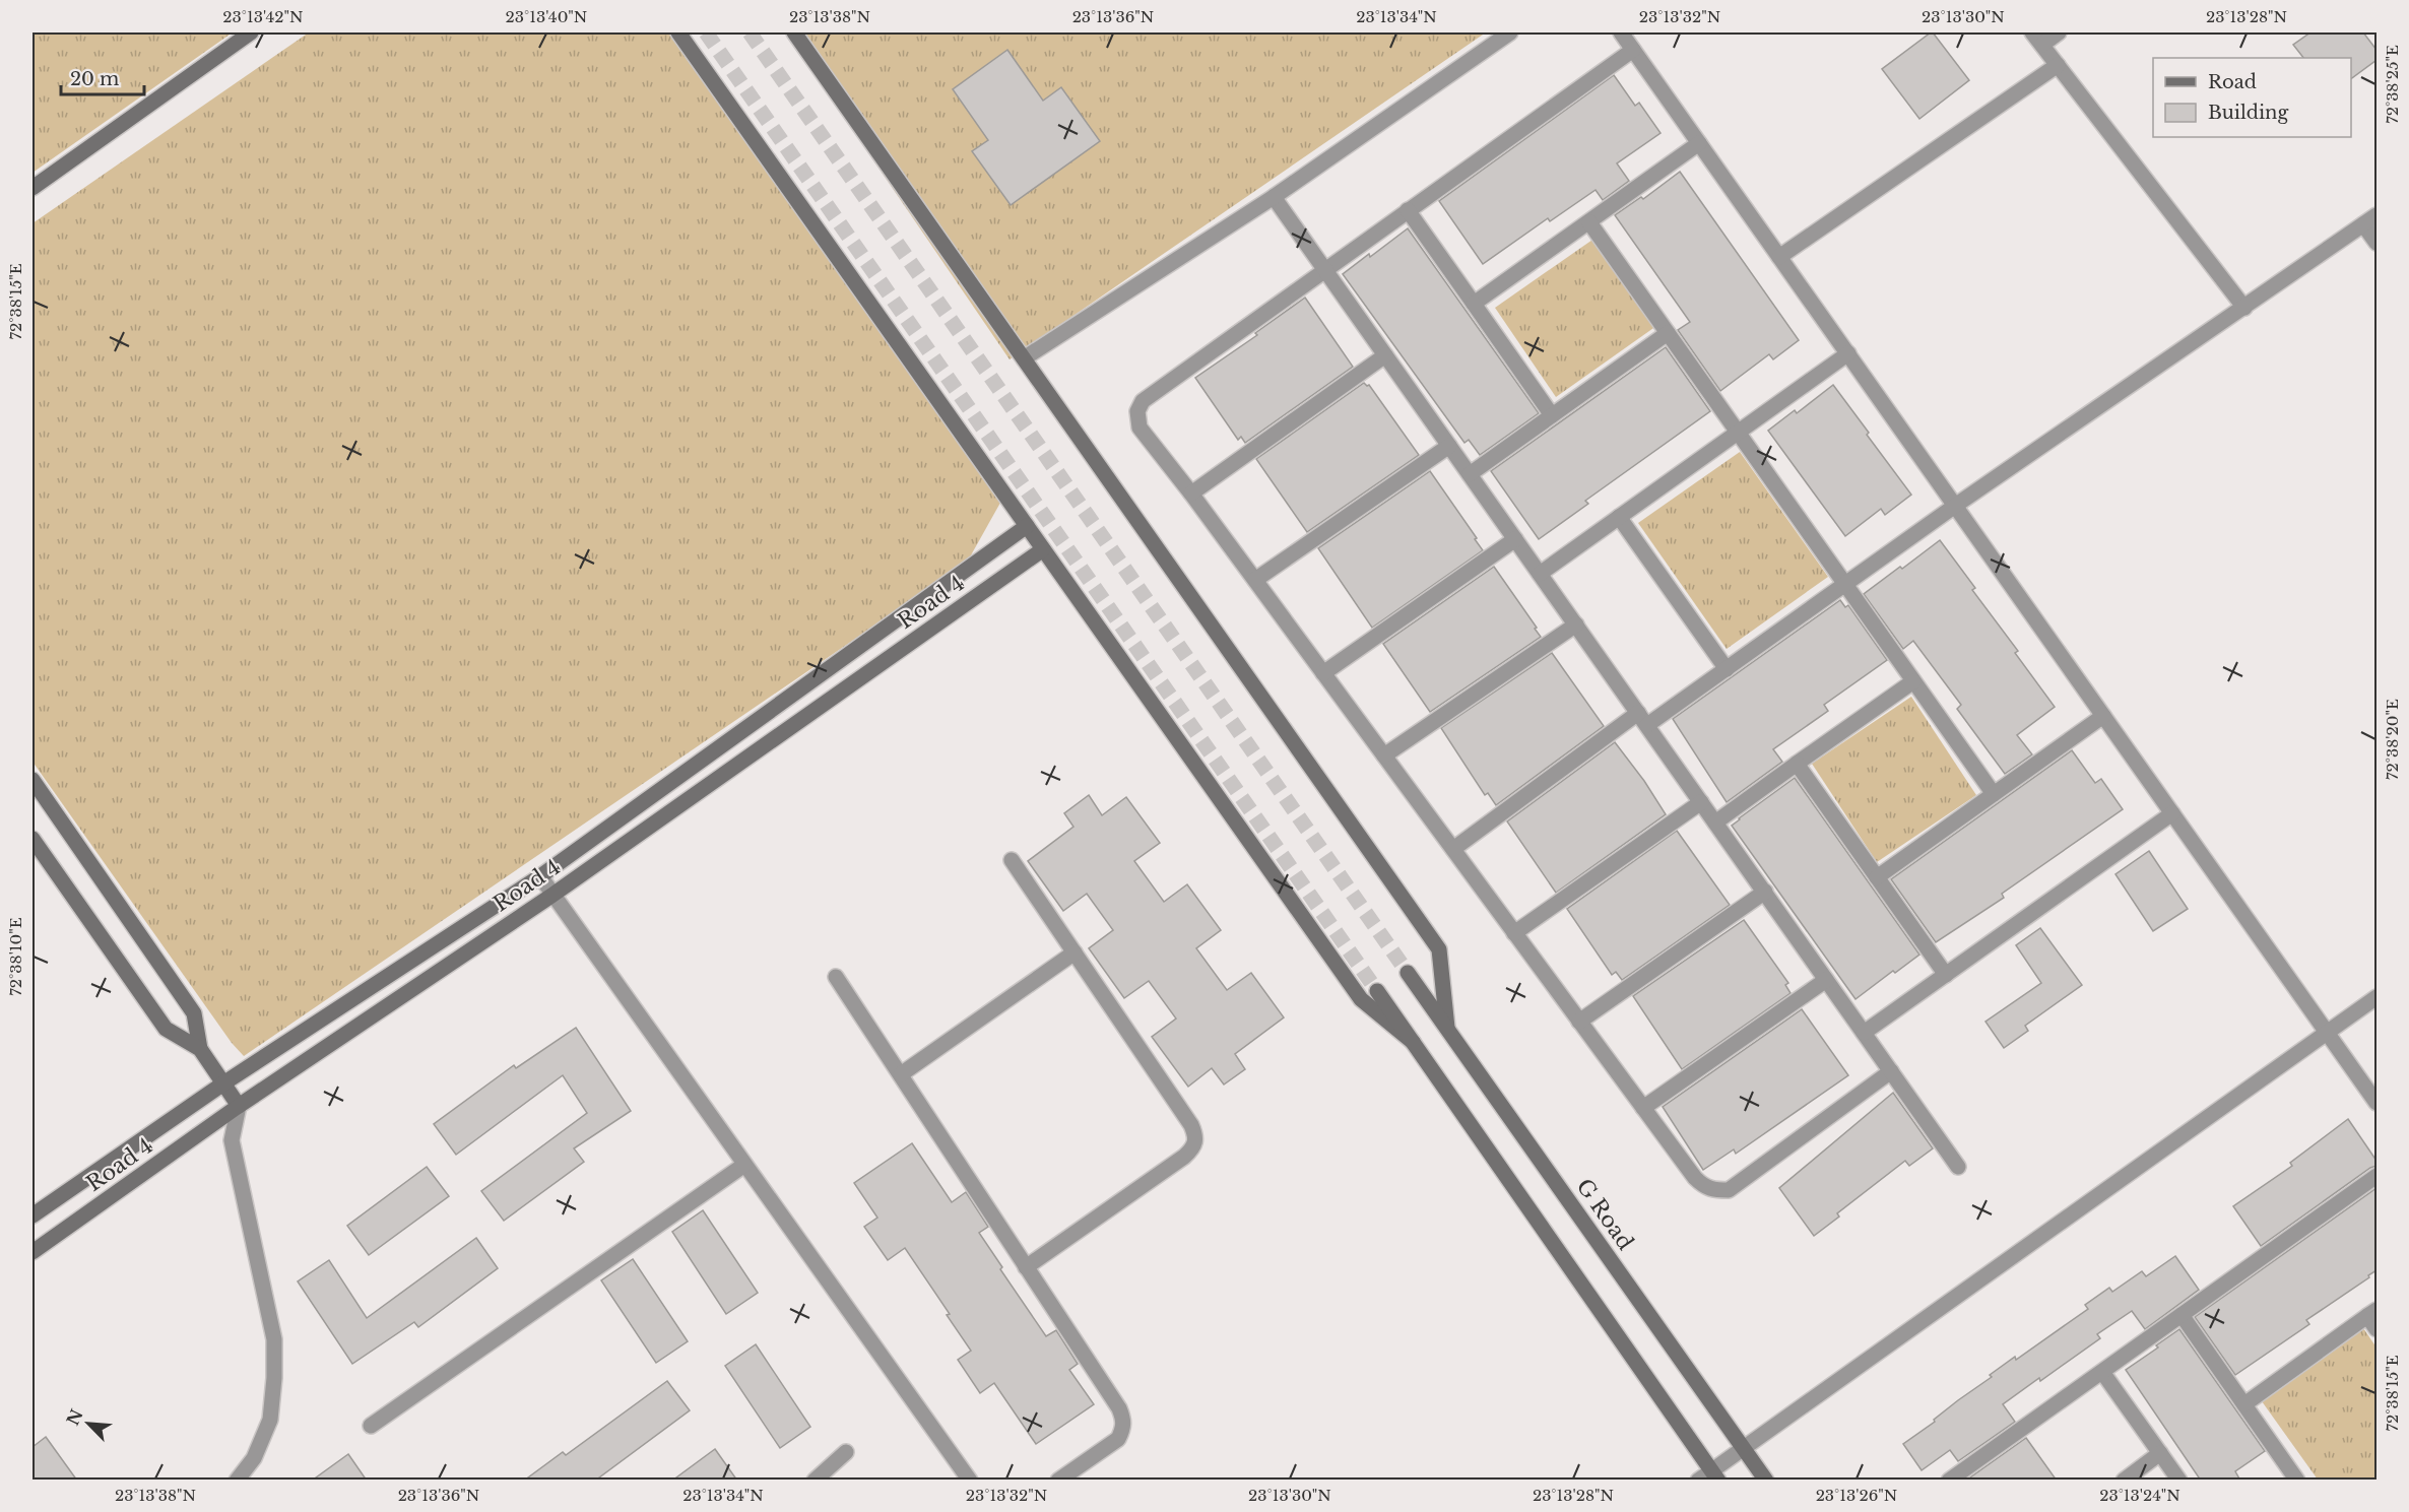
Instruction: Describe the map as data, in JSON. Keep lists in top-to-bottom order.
{
  "streets": {
    "street": ["Road 4", "G Road"]
  },
  "legend": ["Road", "Building"],
  "scale_bar": "20 m",
  "north": "top left",
  "coordinates": [
    "23°13'42\"N",
    "23°13'40\"N",
    "23°13'38\"N",
    "23°13'36\"N",
    "23°13'34\"N",
    "23°13'32\"N",
    "23°13'30\"N",
    "23°13'28\"N",
    "72°38'25\"E",
    "72°38'15\"E",
    "72°38'20\"E",
    "72°38'10\"E",
    "23°13'26\"N",
    "23°13'24\"N"
  ]
}
